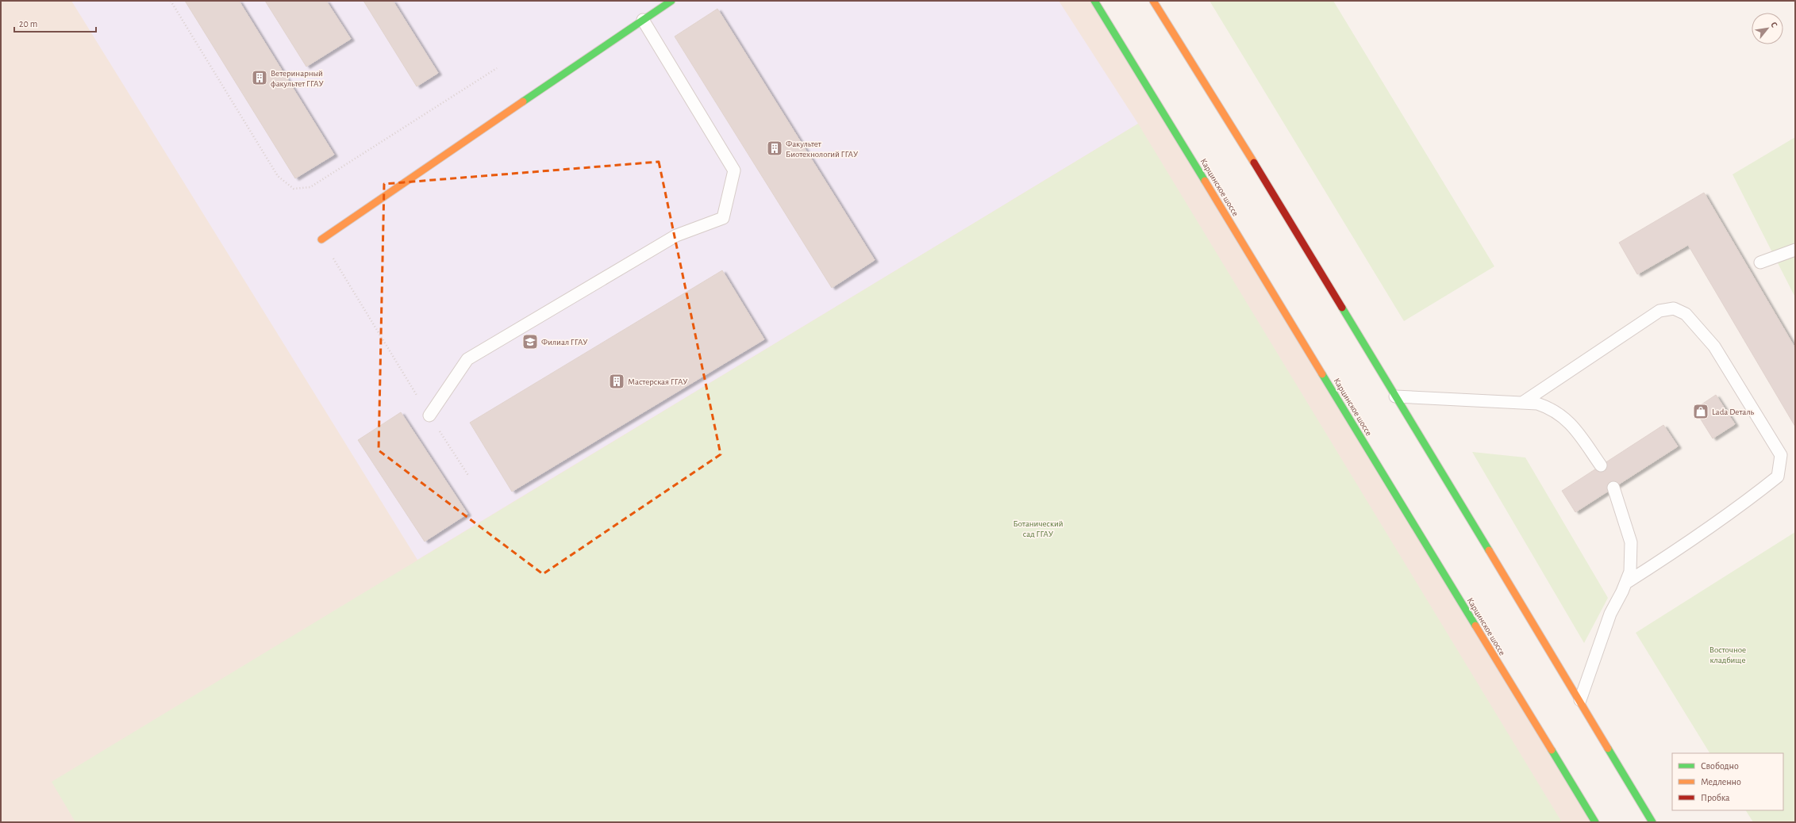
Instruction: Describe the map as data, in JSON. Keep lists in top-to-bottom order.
{
  "streets": {
    "main road": ["Карцинское шоссе"]
  },
  "parks": ["Ботанический сад ГГАУ", "Восточное кладбище"],
  "places": {
    "building": ["Ветеринарный факультет ГГАУ", "Факультет Биотехнологий ГГАУ", "Мастерская ГГАУ"],
    "school or university": ["Филиал ГГАУ"],
    "shop": ["Lada Dеталь"]
  },
  "legend": ["Свободно", "Медленно", "Пробка"],
  "scale_bar": "20 m",
  "north": "top right"
}
